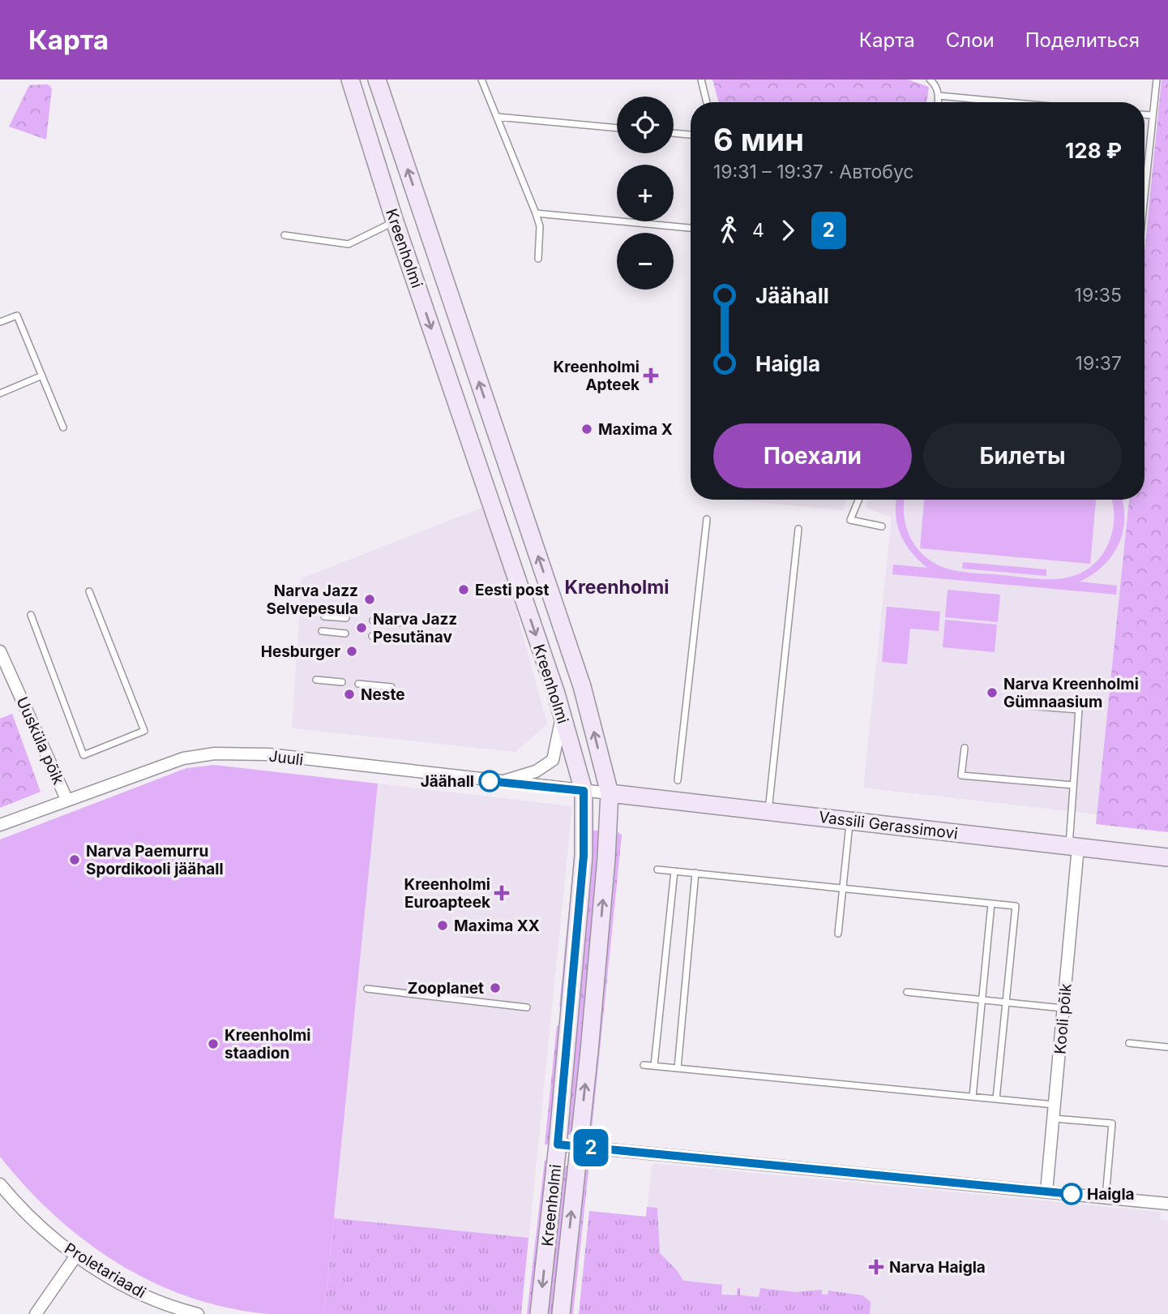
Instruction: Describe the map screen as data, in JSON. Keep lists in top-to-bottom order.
{
  "streets": {
    "main road": ["Kreenholmi", "Vassili Gerassimovi"],
    "street": [
      "Uusküla põik",
      "Juuli",
      "Kooli põik",
      "Proletariaadi"
    ]
  },
  "crossings": [
    ["Kreenholmi", "Juuli"],
    ["Kreenholmi", "Vassili Gerassimovi"],
    ["Uusküla põik", "Juuli"],
    ["Juuli", "Vassili Gerassimovi"],
    ["Vassili Gerassimovi", "Kooli põik"]
  ],
  "districts": ["Kreenholmi"],
  "places": {
    "health": ["Kreenholmi Apteek", "Kreenholmi Euroapteek", "Narva Haigla"],
    "other": [
      "Maxima X",
      "Eesti post",
      "Narva Jazz Selvepesula",
      "Narva Jazz Pesutänav",
      "Hesburger",
      "Narva Kreenholmi Gümnaasium",
      "Neste",
      "Jäähall",
      "Narva Paemurru Spordikooli jäähall",
      "Maxima XX",
      "Zooplanet",
      "Kreenholmi staadion",
      "Haigla"
    ]
  },
  "lines": ["bus line 2"],
  "page": {
    "header": "Карта",
    "nav": ["Карта", "Слои", "Поделиться"],
    "on_map": "2",
    "map_buttons": ["+", "−"],
    "heading": ["6 мин", "19:31 – 19:37 · Автобус", "128 ₽"],
    "legs": ["4", "2"],
    "list": [
      {
        "name": "Jäähall",
        "value": "19:35"
      },
      {
        "name": "Haigla",
        "value": "19:37"
      }
    ],
    "buttons": ["Поехали", "Билеты"]
  }
}
